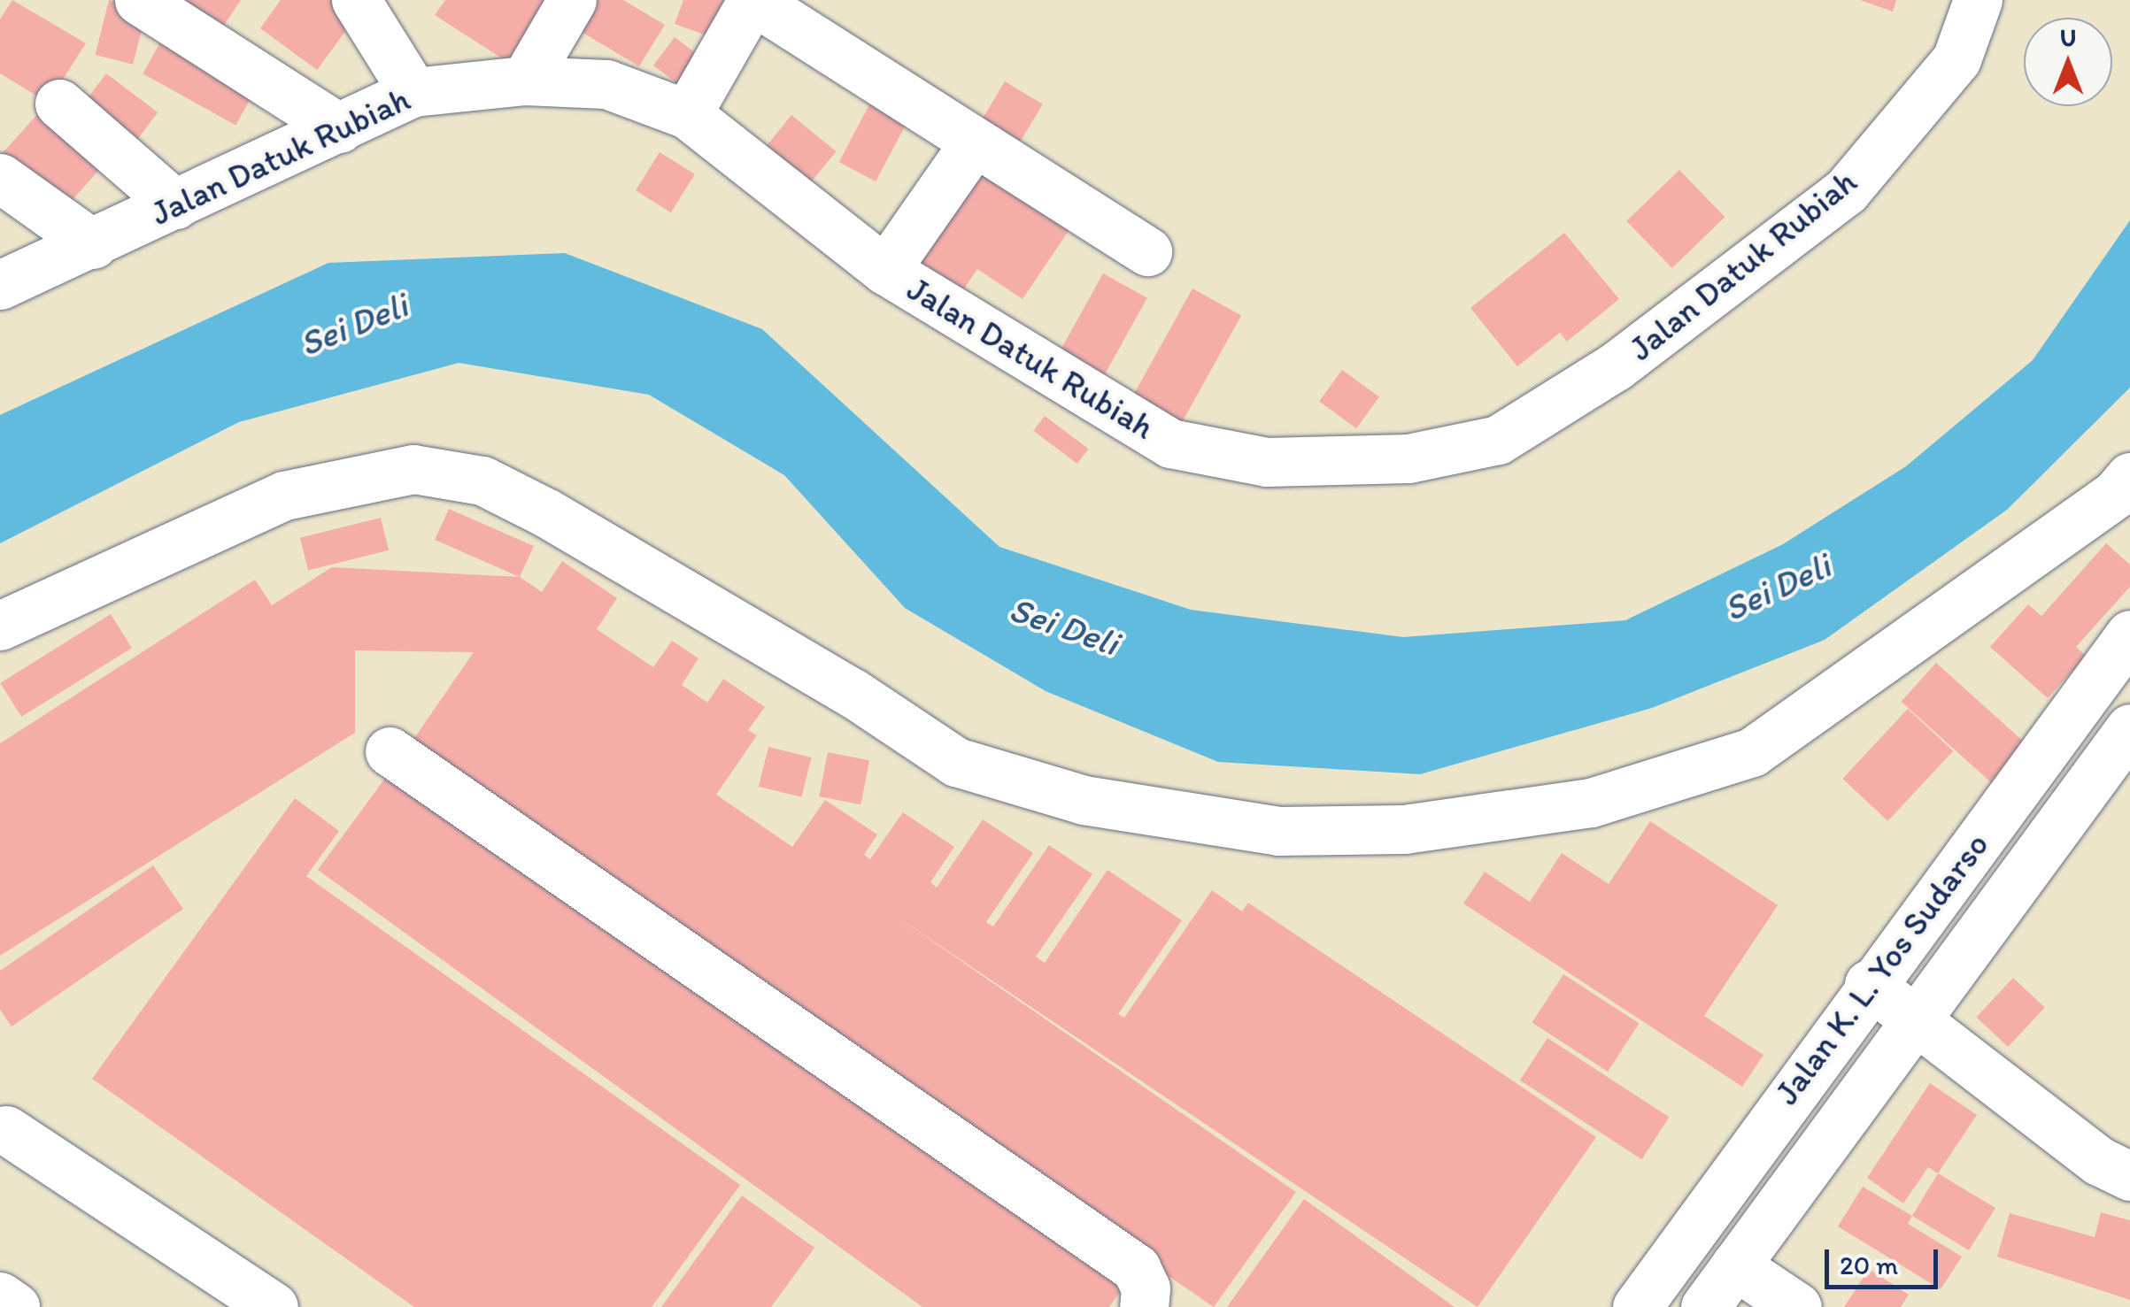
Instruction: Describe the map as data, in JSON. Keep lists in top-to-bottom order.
{
  "streets": {
    "main road": ["Jalan Datuk Rubiah", "Jalan K. L. Yos Sudarso"]
  },
  "water": ["Sei Deli"],
  "scale_bar": "20 m",
  "north": "top"
}
